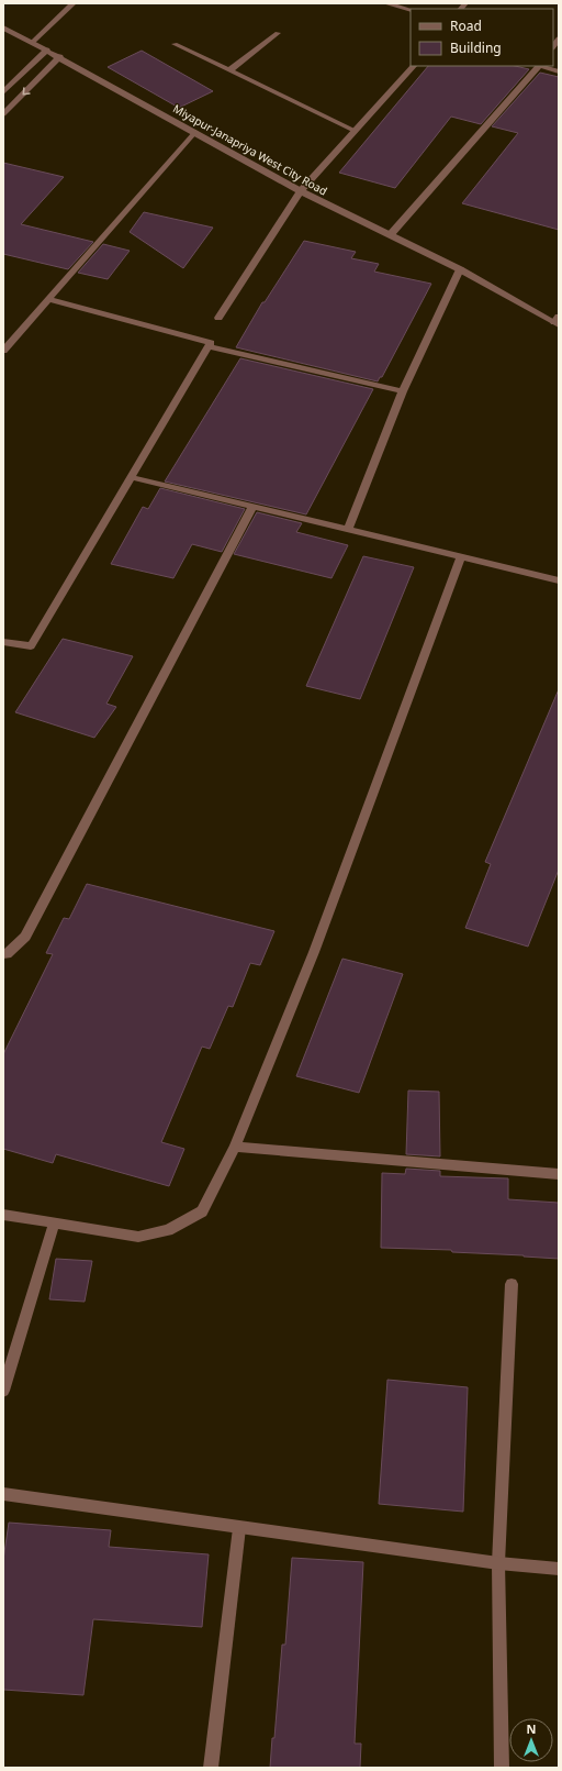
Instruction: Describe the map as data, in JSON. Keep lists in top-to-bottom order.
{
  "streets": {
    "street": ["Miyapur-Janapriya West City Road"]
  },
  "legend": ["Road", "Building"],
  "north": "top"
}
